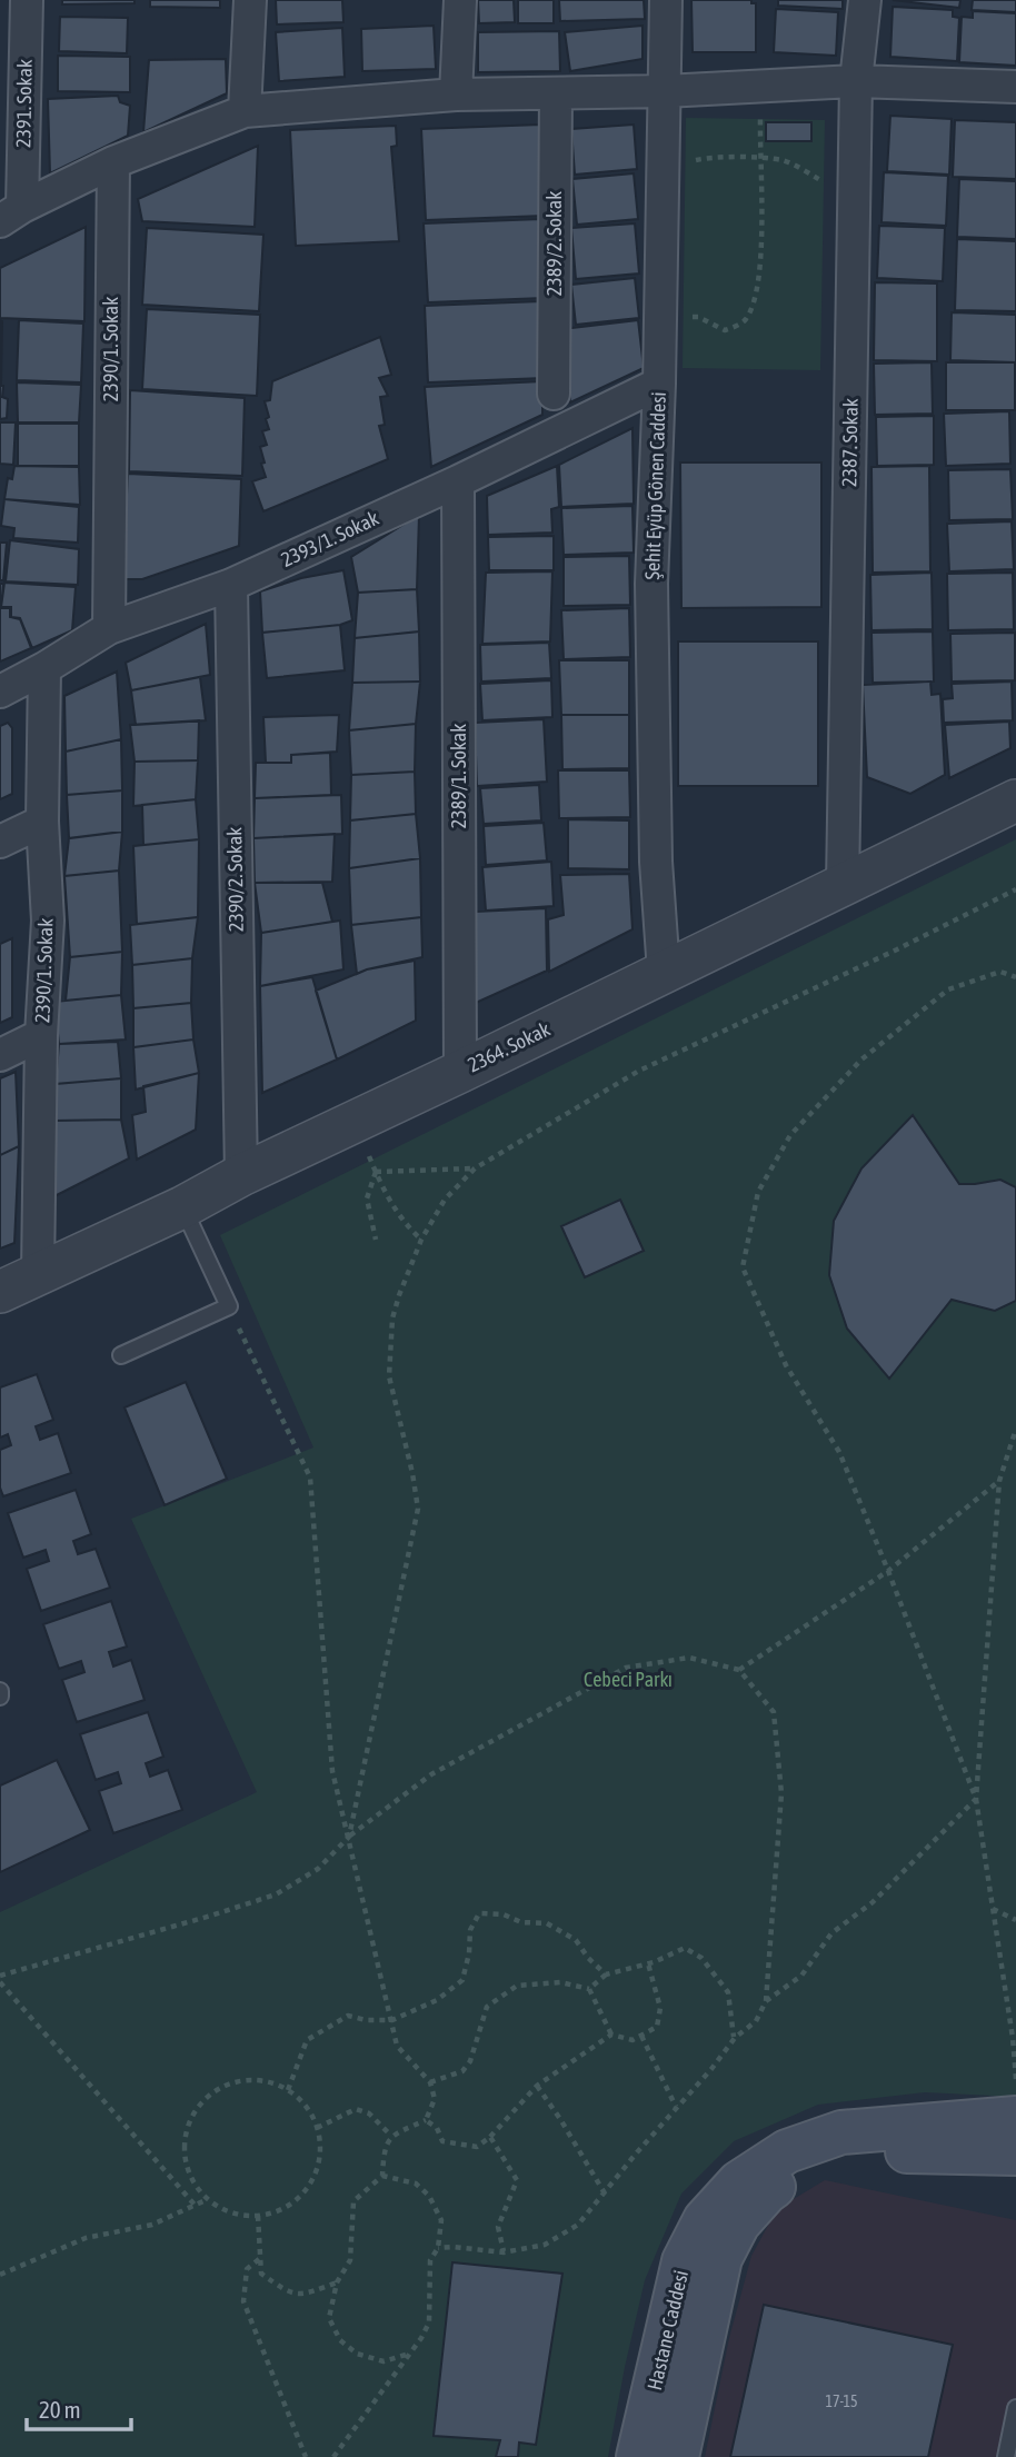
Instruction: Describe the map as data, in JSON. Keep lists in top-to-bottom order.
{
  "streets": {
    "main road": ["Hastane Caddesi"],
    "street": [
      "2391. Sokak",
      "2389/2. Sokak",
      "2390/1. Sokak",
      "2387. Sokak",
      "Şehit Eyüp Gönen Caddesi",
      "2393/1. Sokak",
      "2389/1. Sokak",
      "2390/2. Sokak",
      "2364. Sokak"
    ]
  },
  "crossings": [
    ["2390/1. Sokak", "2393/1. Sokak"],
    ["2390/1. Sokak", "2364. Sokak"],
    ["2387. Sokak", "2364. Sokak"],
    ["Şehit Eyüp Gönen Caddesi", "2393/1. Sokak"],
    ["Şehit Eyüp Gönen Caddesi", "2364. Sokak"],
    ["2393/1. Sokak", "2389/1. Sokak"],
    ["2393/1. Sokak", "2390/2. Sokak"],
    ["2389/1. Sokak", "2364. Sokak"],
    ["2390/2. Sokak", "2364. Sokak"]
  ],
  "parks": ["Cebeci Parkı"],
  "house_numbers": ["17-15"],
  "scale_bar": "20 m"
}
